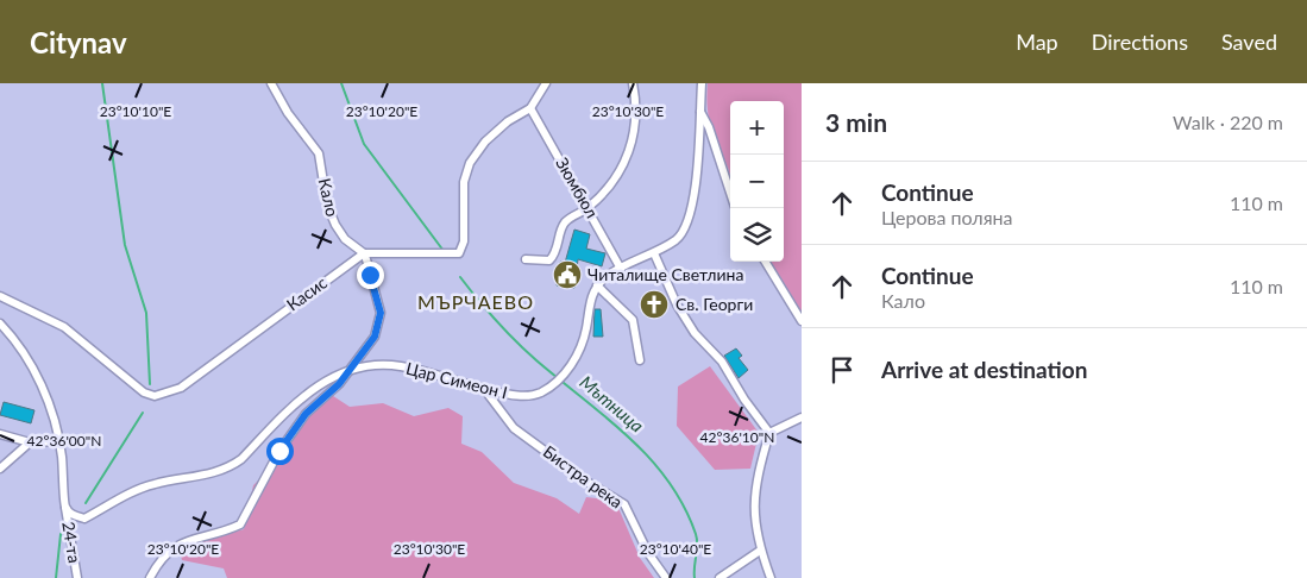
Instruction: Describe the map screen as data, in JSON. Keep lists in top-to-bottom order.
{
  "streets": {
    "street": [
      "Зюмбюл",
      "Кало",
      "Касис",
      "Цар Симеон I",
      "Бистра река",
      "24-та"
    ]
  },
  "crossings": [
    ["Кало", "Касис"],
    ["Цар Симеон I", "Бистра река"],
    ["Цар Симеон I", "24-та"]
  ],
  "districts": ["МЪРЧАЕВО"],
  "water": ["Мътница"],
  "places": {
    "public building": ["Читалище Светлина"],
    "church": ["Св. Георги"]
  },
  "page": {
    "header": "Citynav",
    "nav": ["Map", "Directions", "Saved"],
    "heading": ["3 min", "Walk · 220 m"],
    "map_buttons": ["+", "−"],
    "list": [
      ["Continue", "Церова поляна", "110 m"],
      ["Continue", "Кало", "110 m"],
      "Arrive at destination"
    ]
  },
  "coordinates": [
    "23°10'10\"E",
    "23°10'20\"E",
    "23°10'30\"E",
    "42°36'10\"N",
    "42°36'00\"N",
    "23°10'40\"E"
  ]
}
